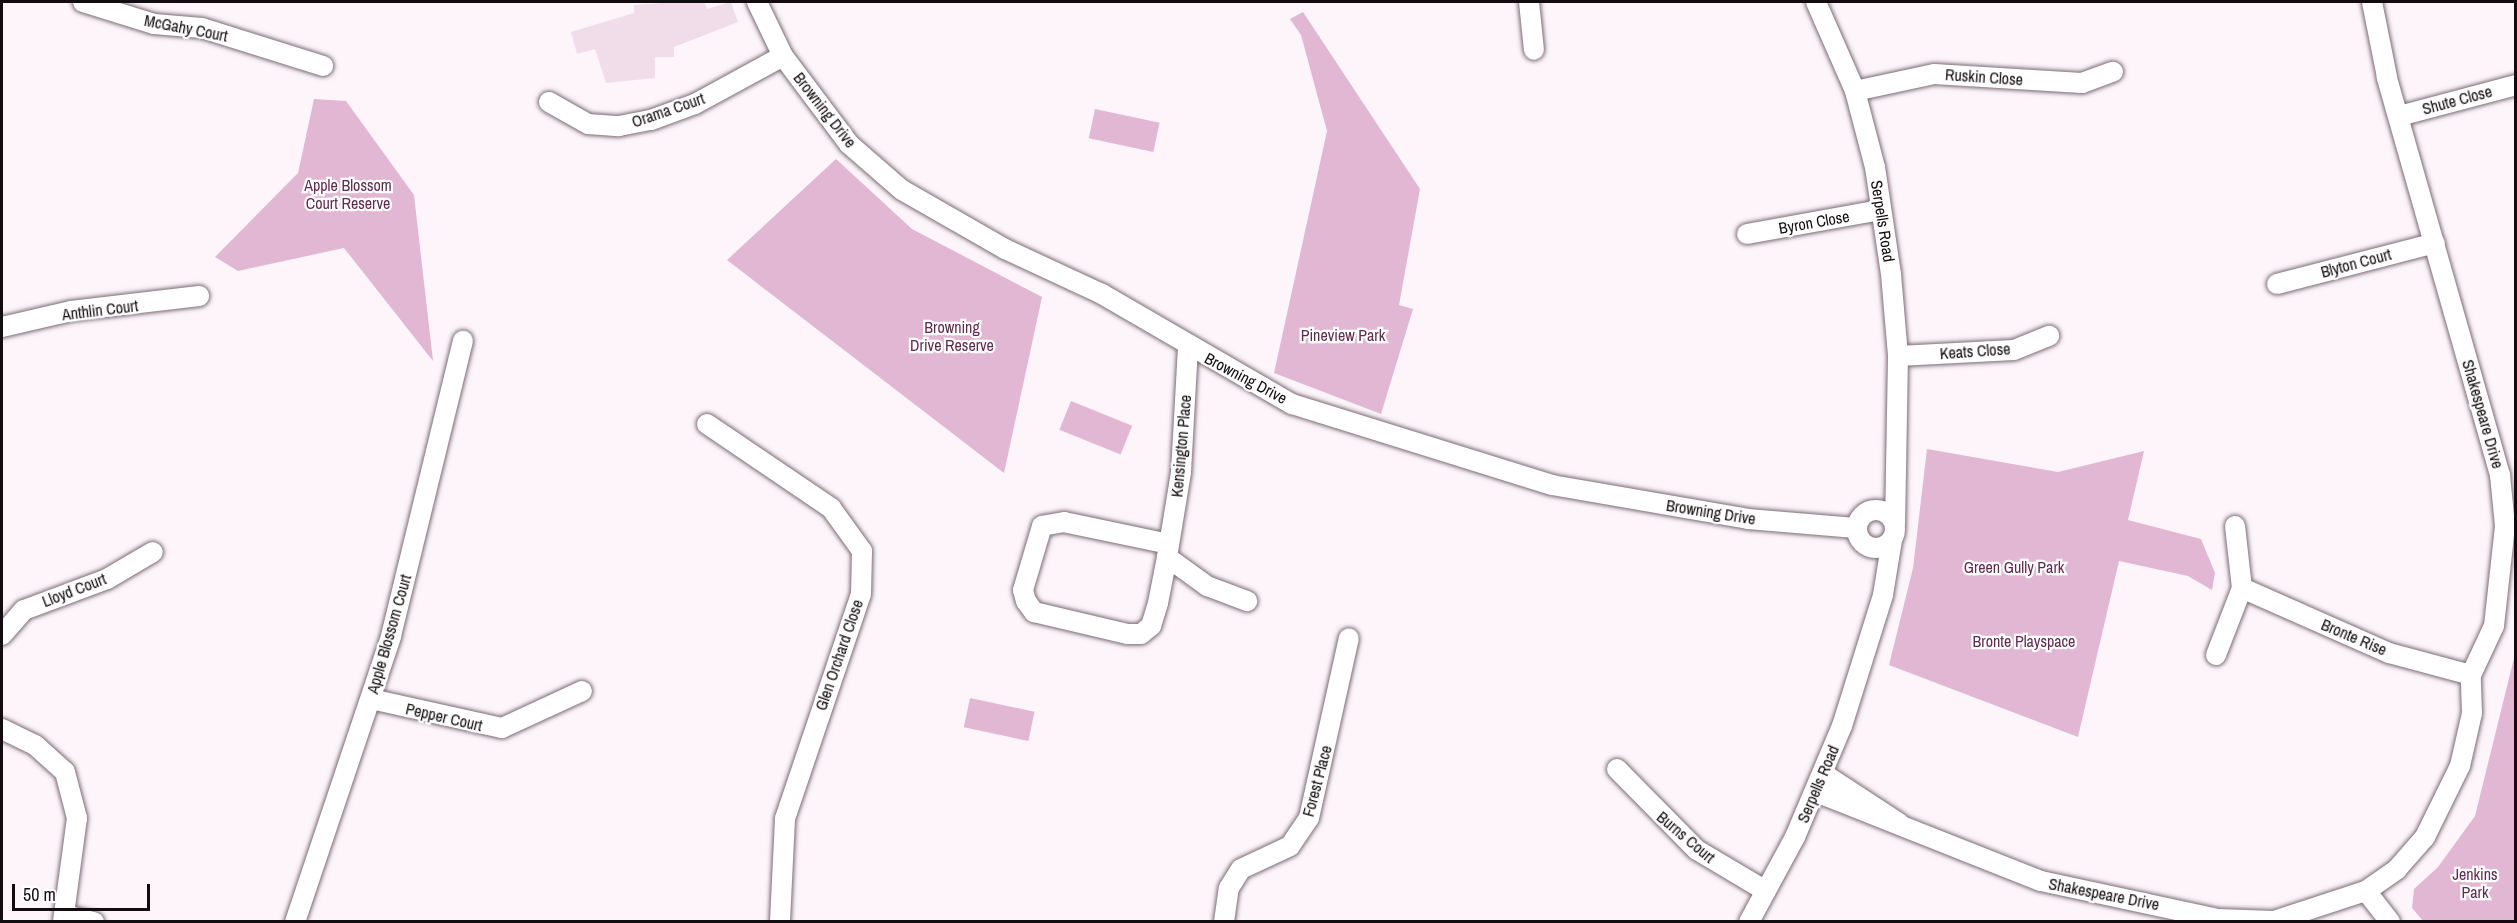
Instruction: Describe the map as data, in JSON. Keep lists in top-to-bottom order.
{
  "streets": {
    "street": [
      "McGahy Court",
      "Ruskin Close",
      "Shute Close",
      "Orama Court",
      "Browning Drive",
      "Serpells Road",
      "Byron Close",
      "Blyton Court",
      "Anthlin Court",
      "Keats Close",
      "Shakespeare Drive",
      "Kensington Place",
      "Lloyd Court",
      "Apple Blossom Court",
      "Bronte Rise",
      "Glen Orchard Close",
      "Pepper Court",
      "Forest Place",
      "Burns Court"
    ]
  },
  "crossings": [
    ["Ruskin Close", "Serpells Road"],
    ["Shute Close", "Shakespeare Drive"],
    ["Orama Court", "Browning Drive"],
    ["Browning Drive", "Serpells Road"],
    ["Browning Drive", "Kensington Place"],
    ["Serpells Road", "Byron Close"],
    ["Serpells Road", "Keats Close"],
    ["Serpells Road", "Shakespeare Drive"],
    ["Serpells Road", "Burns Court"],
    ["Blyton Court", "Shakespeare Drive"],
    ["Shakespeare Drive", "Bronte Rise"],
    ["Apple Blossom Court", "Pepper Court"]
  ],
  "parks": [
    "Apple Blossom Court Reserve",
    "Browning Drive Reserve",
    "Pineview Park",
    "Green Gully Park",
    "Bronte Playspace",
    "Jenkins Park"
  ],
  "scale_bar": "50 m"
}
